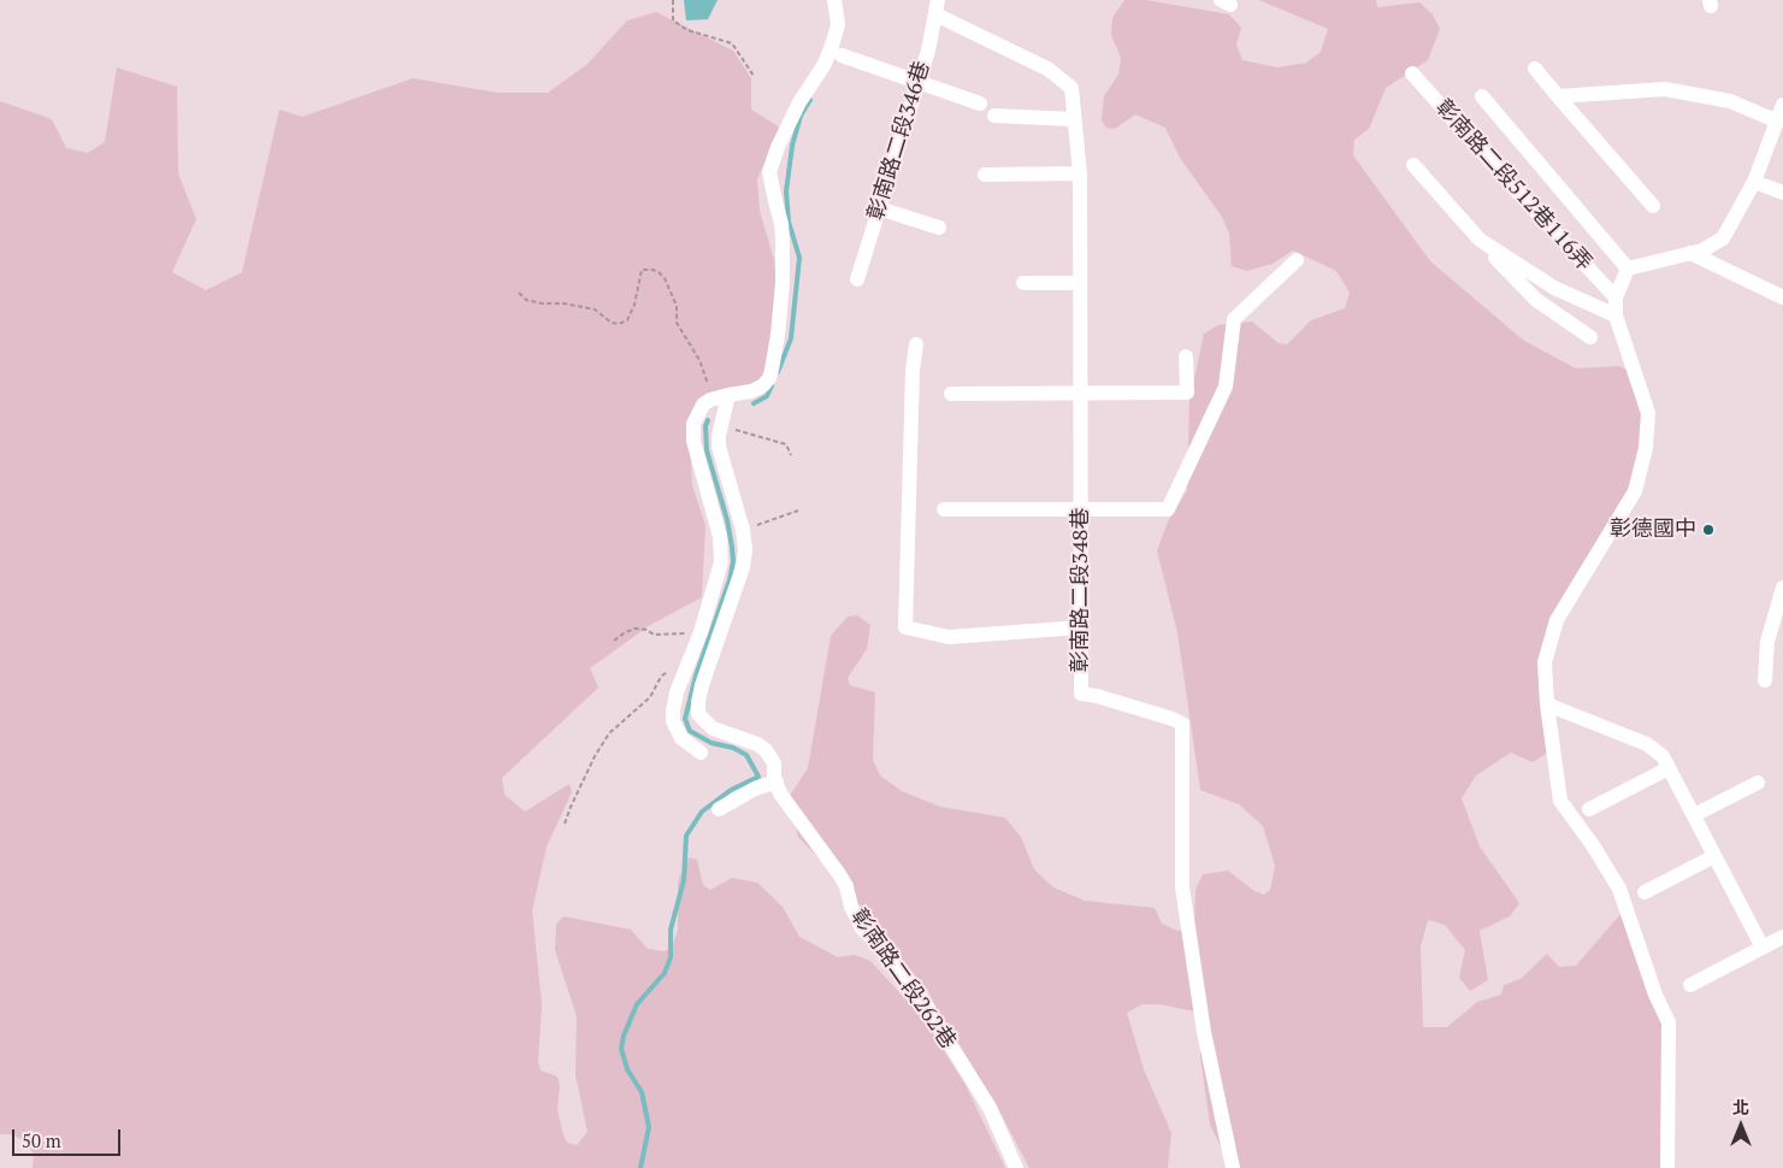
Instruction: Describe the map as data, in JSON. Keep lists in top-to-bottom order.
{
  "streets": {
    "street": [
      "彰南路二段346巷",
      "彰南路二段512巷116弄",
      "彰南路二段348巷",
      "彰南路二段262巷"
    ]
  },
  "crossings": [
    ["彰南路二段346巷", "彰南路二段348巷"]
  ],
  "places": ["彰德國中"],
  "scale_bar": "50 m",
  "north": "top"
}
